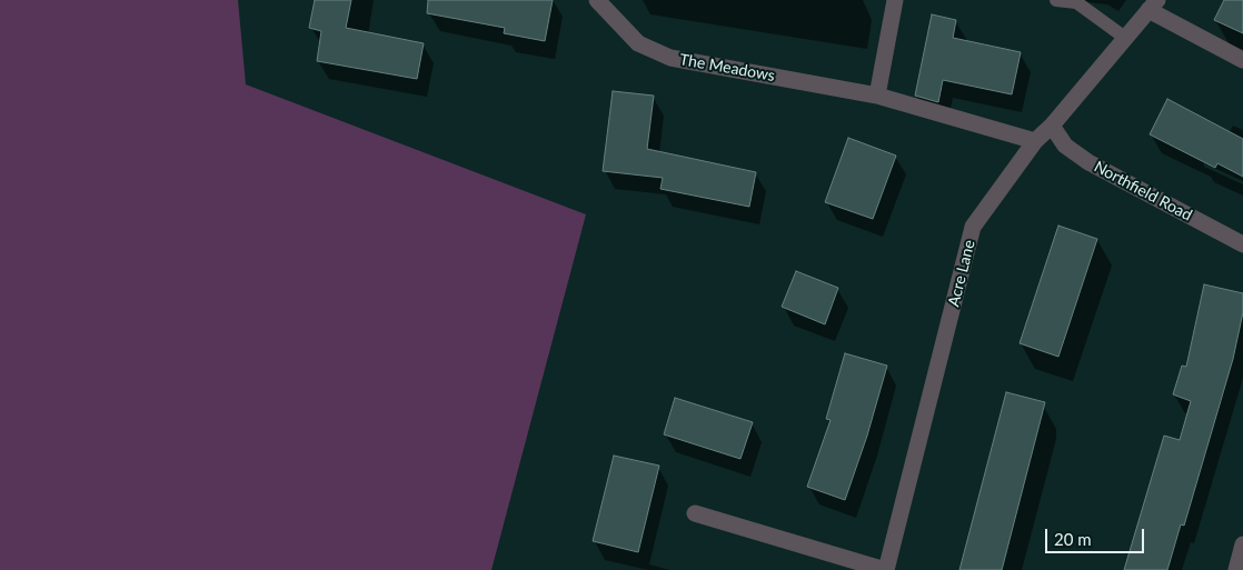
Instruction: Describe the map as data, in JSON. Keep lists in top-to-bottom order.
{
  "streets": {
    "street": ["The Meadows", "Northfield Road", "Acre Lane"]
  },
  "crossings": [
    ["The Meadows", "Acre Lane"],
    ["Northfield Road", "Acre Lane"]
  ],
  "scale_bar": "20 m"
}
